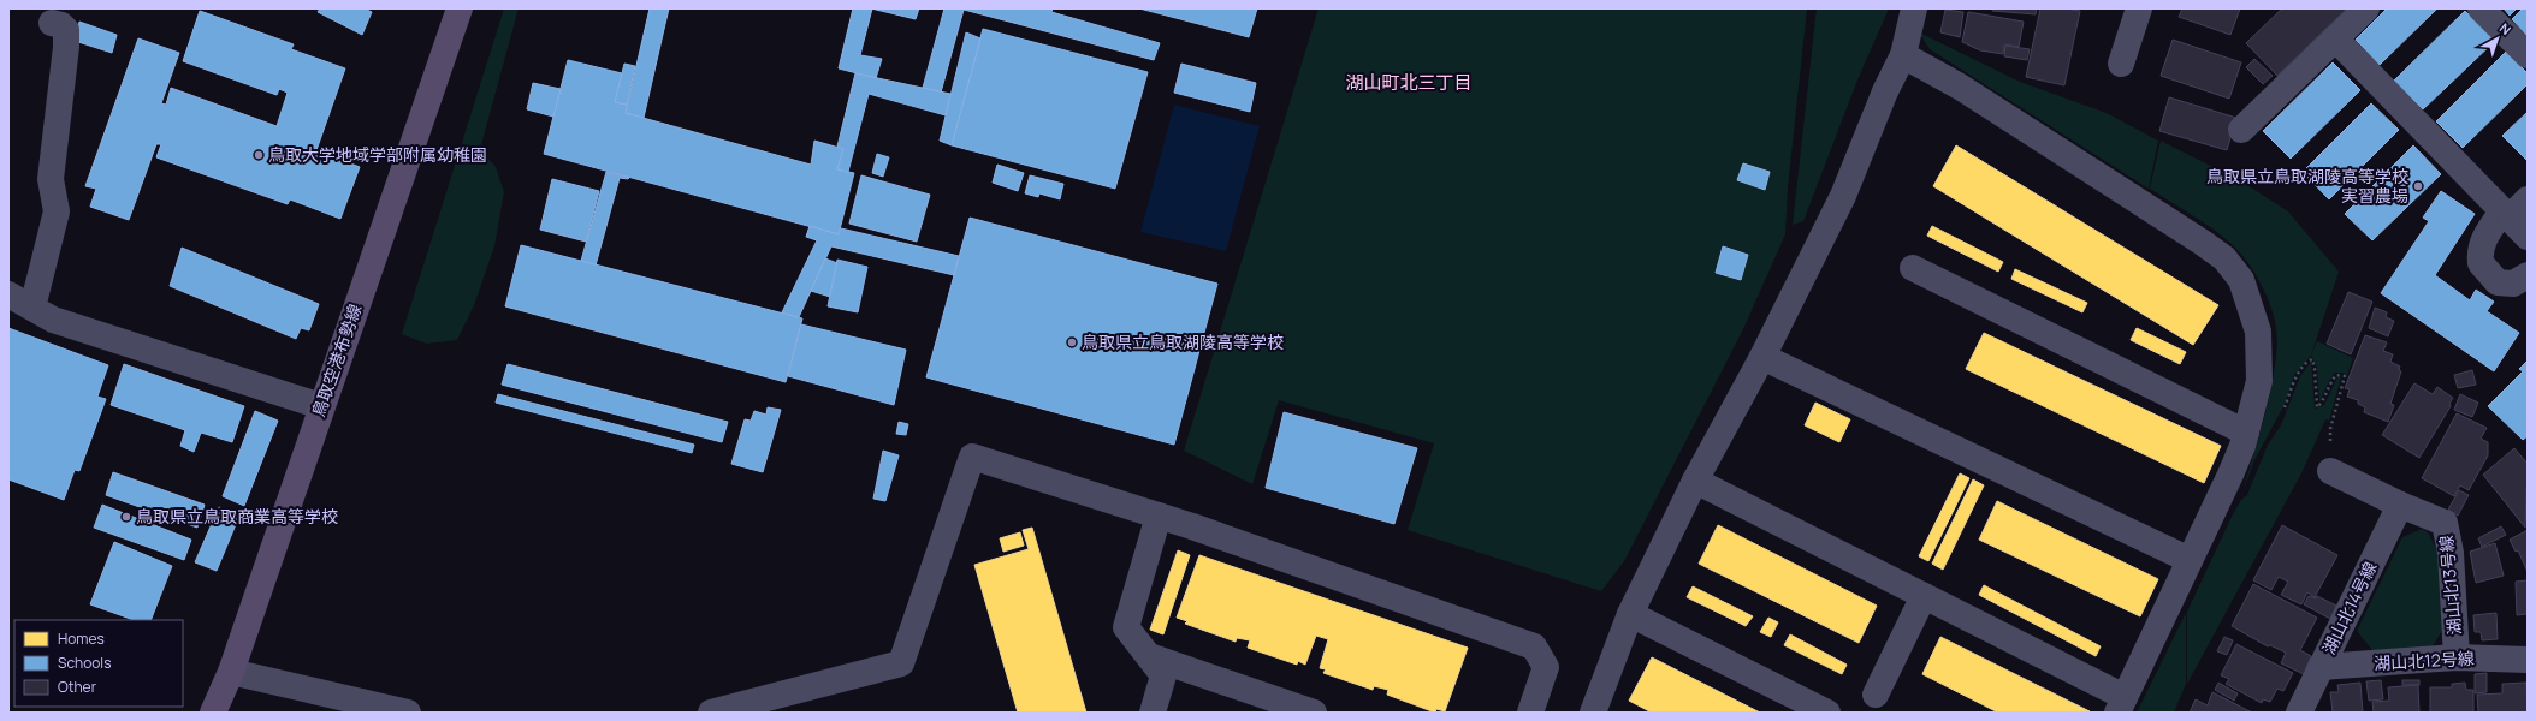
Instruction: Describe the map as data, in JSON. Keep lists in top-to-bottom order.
{
  "streets": {
    "main road": ["鳥取空港布勢線"],
    "street": ["湖山北13号線", "湖山北14号線", "湖山北12号線"]
  },
  "crossings": [
    ["湖山北13号線", "湖山北14号線"],
    ["湖山北13号線", "湖山北12号線"],
    ["湖山北14号線", "湖山北12号線"]
  ],
  "districts": ["湖山町北三丁目"],
  "places": [
    "鳥取大学地域学部附属幼稚園",
    "鳥取県立鳥取湖陵高等学校 実習農場",
    "鳥取県立鳥取湖陵高等学校",
    "鳥取県立鳥取商業高等学校"
  ],
  "legend": ["Homes", "Schools", "Other"],
  "north": "top right"
}
